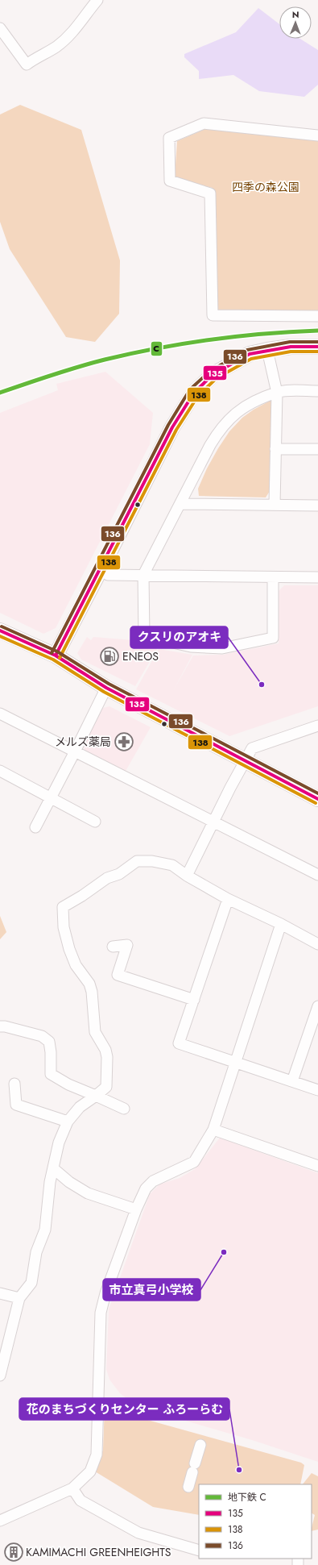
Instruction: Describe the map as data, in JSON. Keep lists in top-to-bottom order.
{
  "parks": ["四季の森公園"],
  "places": {
    "fuel station": ["ENEOS"],
    "other": ["クスリのアオキ", "市立真弓小学校", "花のまちづくりセンター ふろーらむ"],
    "pharmacy": ["メルズ薬局"],
    "building": ["KAMIMACHI GREENHEIGHTS"]
  },
  "lines": [
    "metro line C",
    "transit line 136",
    "transit line 135",
    "transit line 138"
  ],
  "legend": [
    "地下鉄 C",
    "135",
    "138",
    "136"
  ],
  "north": "top"
}
